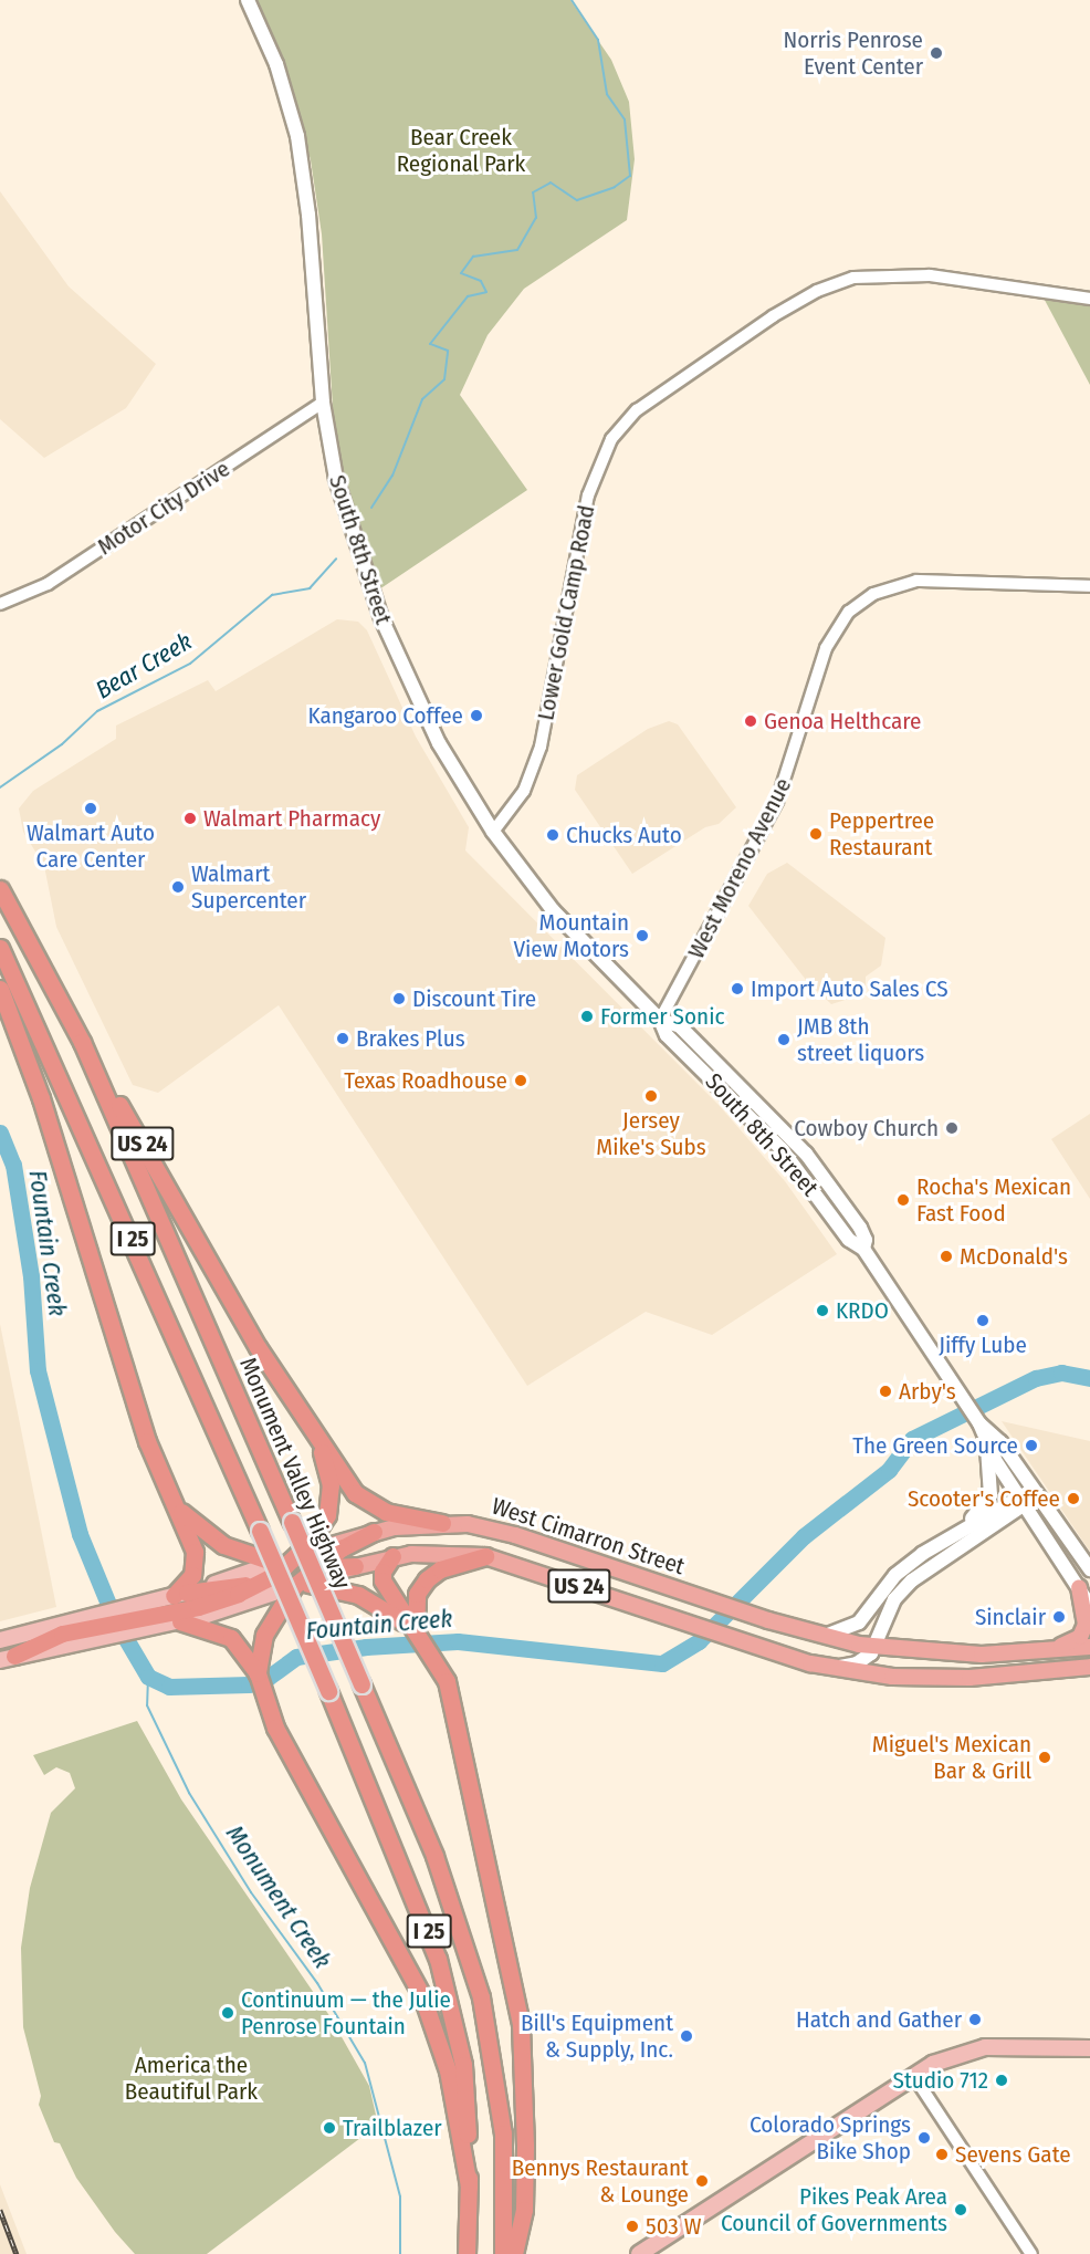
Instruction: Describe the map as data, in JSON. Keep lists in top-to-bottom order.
{
  "streets": {
    "highway": [
      "US 24",
      "I 25",
      "Monument Valley Highway",
      "West Cimarron Street"
    ],
    "main road": ["South 8th Street"],
    "street": ["Motor City Drive", "Lower Gold Camp Road", "West Moreno Avenue"]
  },
  "crossings": [
    ["Motor City Drive", "South 8th Street"],
    ["South 8th Street", "Lower Gold Camp Road"],
    ["South 8th Street", "West Moreno Avenue"],
    ["US 24", "Monument Valley Highway"],
    ["US 24", "West Cimarron Street"]
  ],
  "water": ["Bear Creek", "Fountain Creek", "Monument Creek"],
  "parks": ["Bear Creek Regional Park", "America the Beautiful Park"],
  "places": [
    "Norris Penrose Event Center",
    "Kangaroo Coffee",
    "Genoa Helthcare",
    "Walmart Auto Care Center",
    "Walmart Pharmacy",
    "Peppertree Restaurant",
    "Chucks Auto",
    "Walmart Supercenter",
    "Mountain View Motors",
    "Import Auto Sales CS",
    "Discount Tire",
    "Former Sonic",
    "Brakes Plus",
    "JMB 8th street liquors",
    "Texas Roadhouse",
    "Jersey Mike's Subs",
    "Cowboy Church",
    "Rocha's Mexican Fast Food",
    "McDonald's",
    "KRDO",
    "Jiffy Lube",
    "Arby's",
    "The Green Source",
    "Scooter's Coffee",
    "Sinclair",
    "Miguel's Mexican Bar & Grill",
    "Continuum — the Julie Penrose Fountain",
    "Hatch and Gather",
    "Bill's Equipment & Supply, Inc.",
    "Studio 712",
    "Trailblazer",
    "Colorado Springs Bike Shop",
    "Sevens Gate",
    "Bennys Restaurant & Lounge",
    "Pikes Peak Area Council of Governments",
    "503 W"
  ]
}
